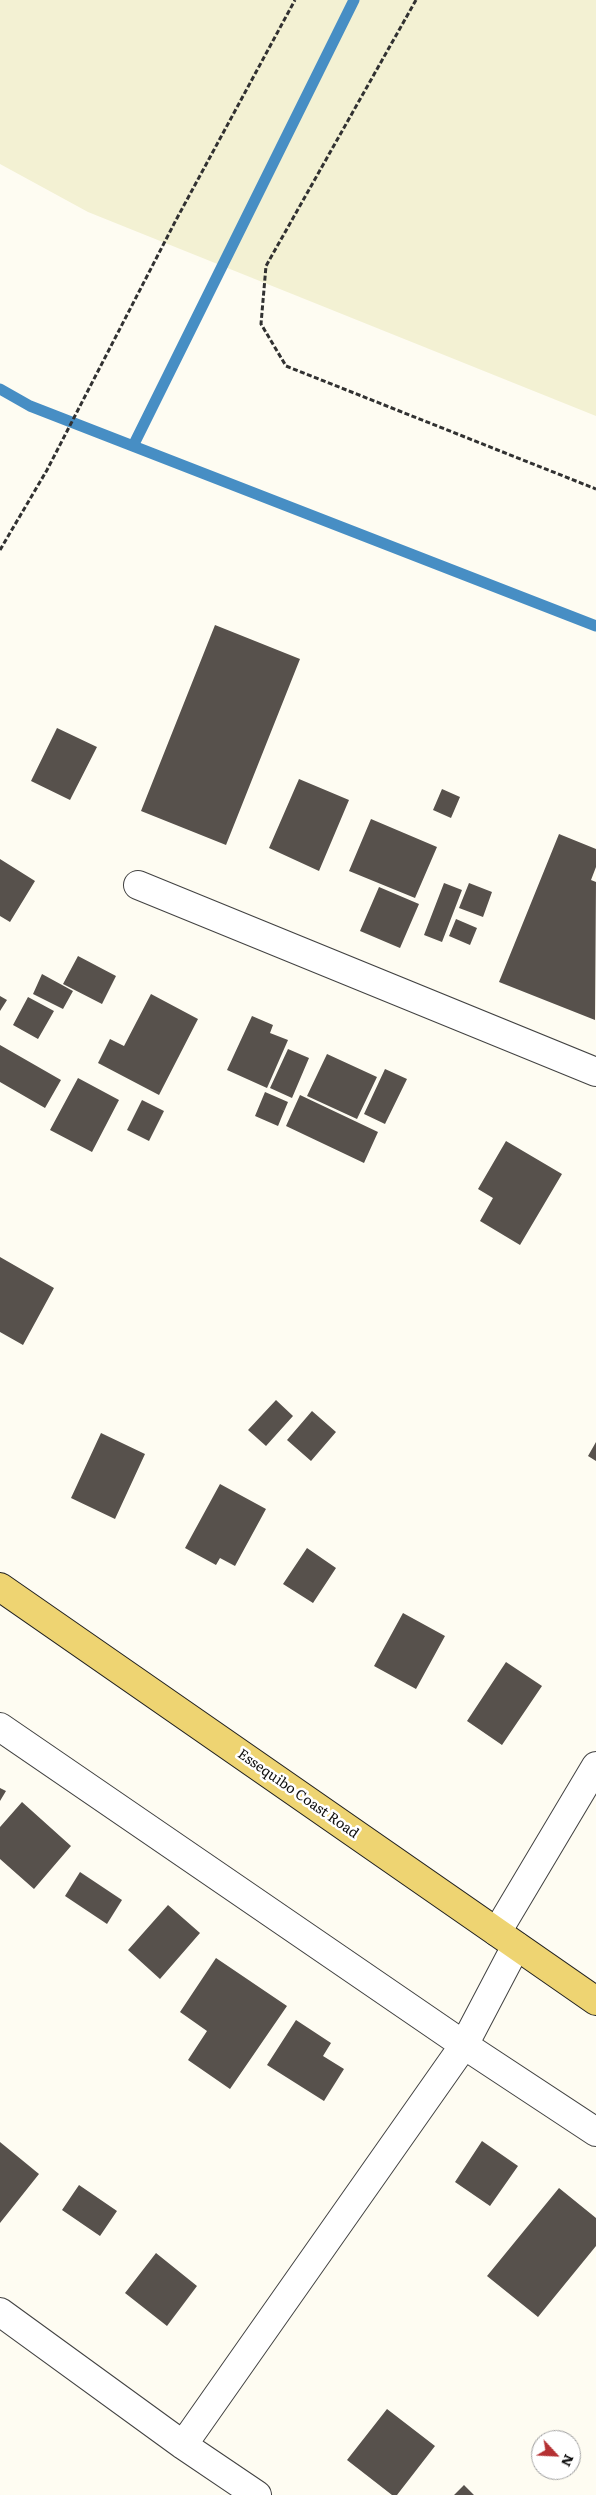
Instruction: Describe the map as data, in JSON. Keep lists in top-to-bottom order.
{
  "streets": {
    "main road": ["Essequibo Coast Road"]
  },
  "north": "bottom right"
}
